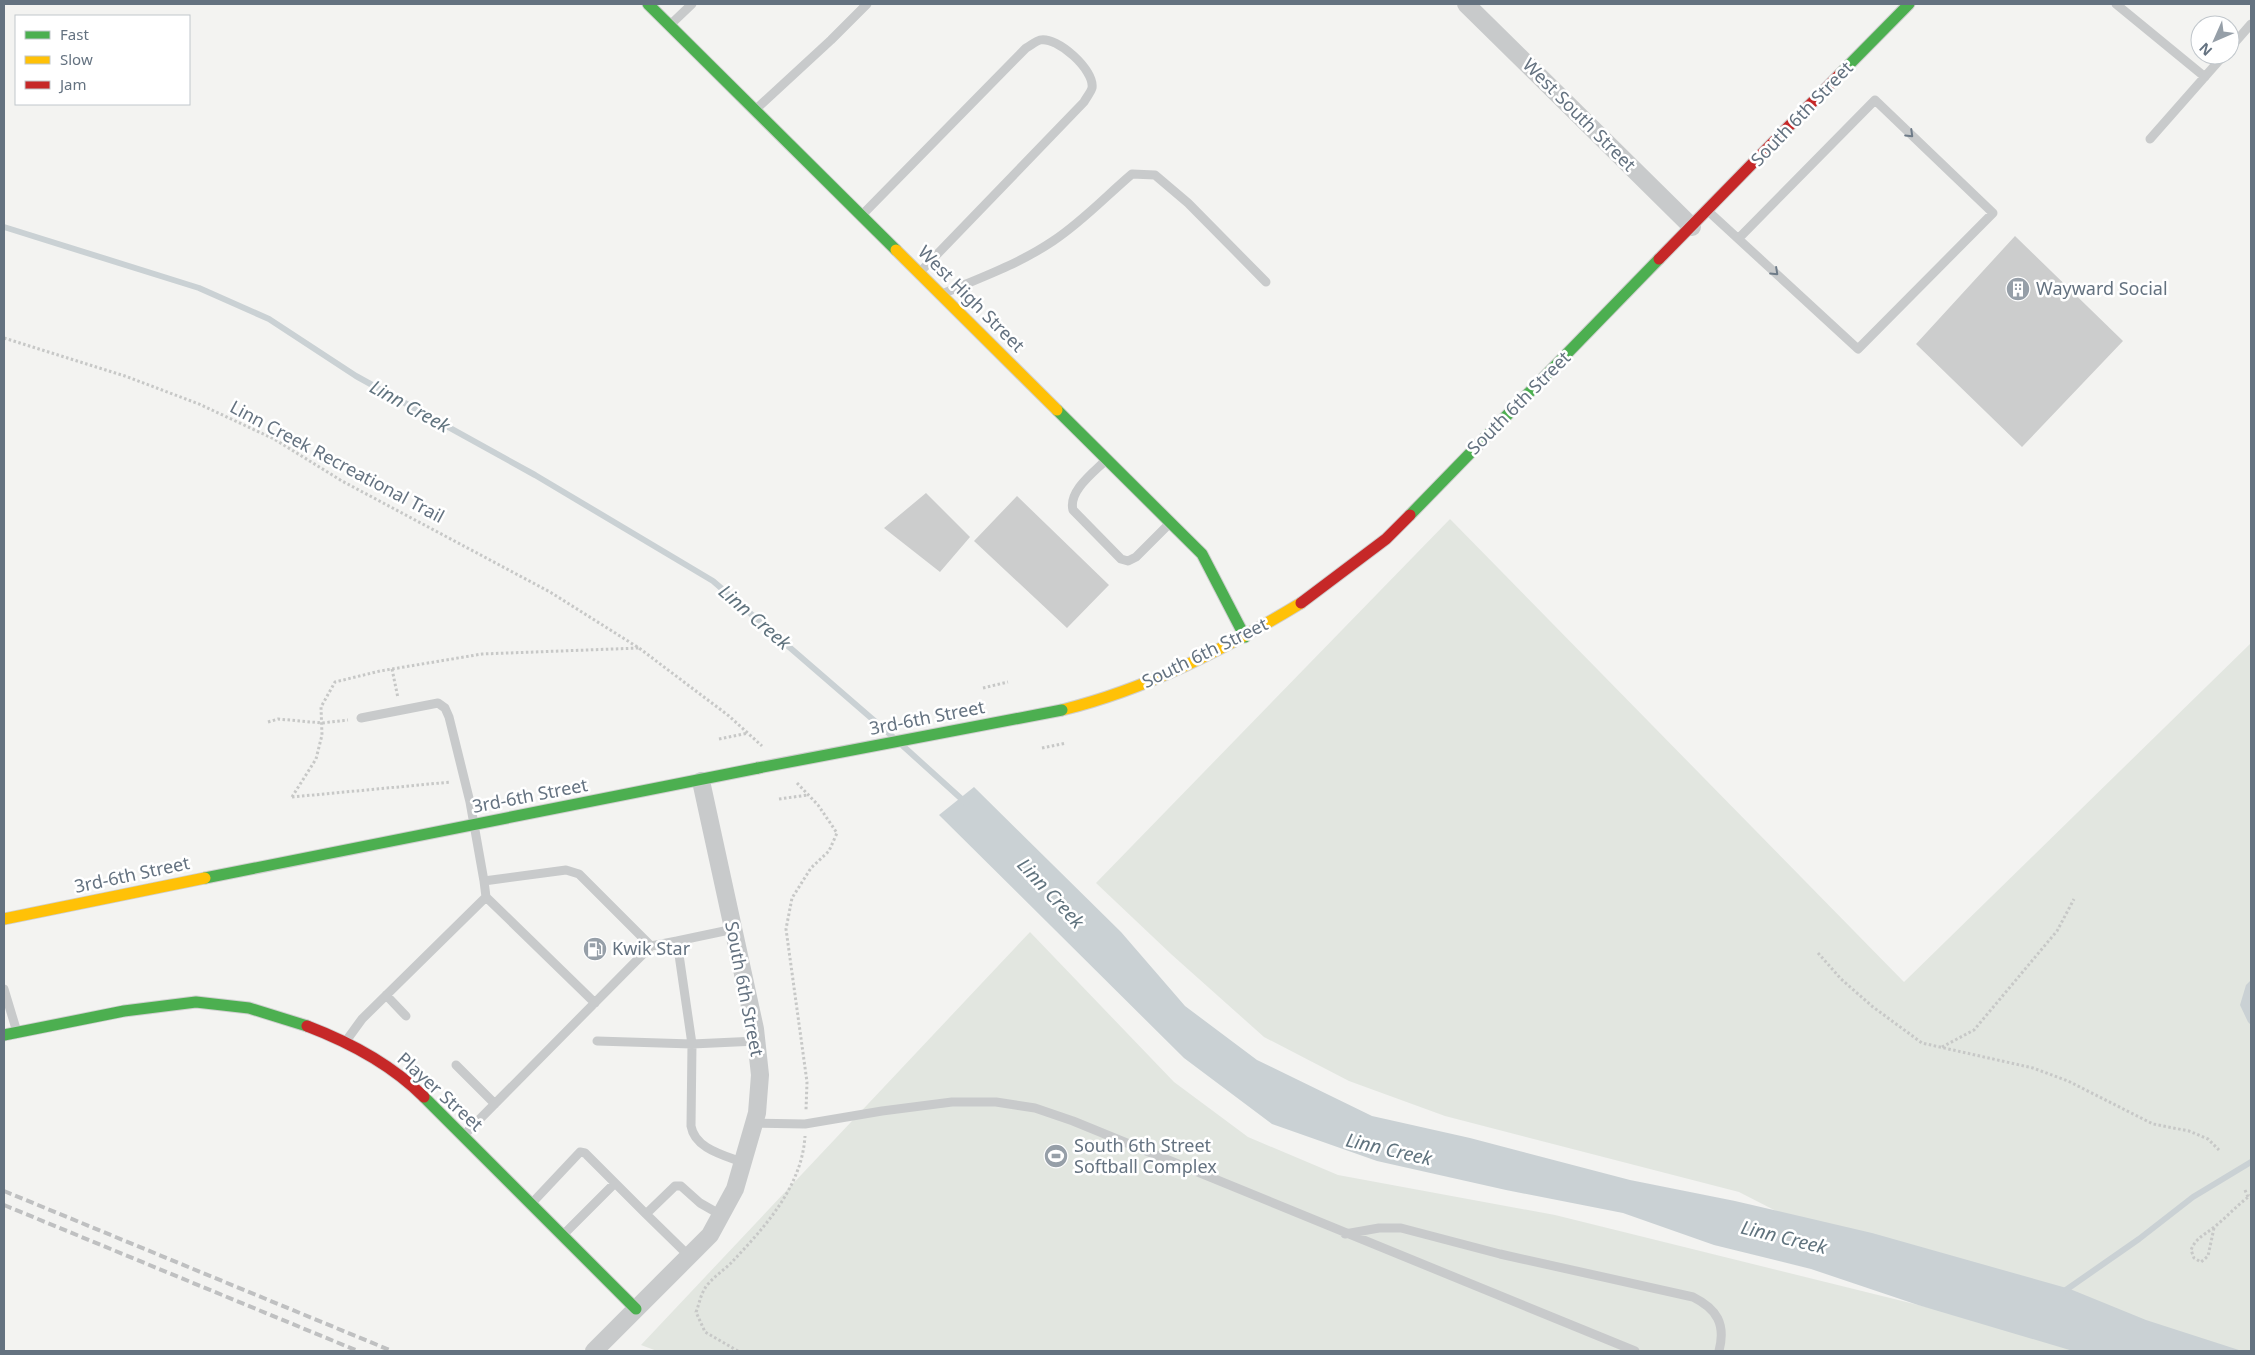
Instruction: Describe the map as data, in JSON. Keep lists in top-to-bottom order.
{
  "streets": {
    "main road": [
      "South 6th Street",
      "West High Street",
      "3rd-6th Street",
      "Player Street"
    ],
    "street": ["West South Street"],
    "path": ["Linn Creek Recreational Trail"]
  },
  "crossings": [
    ["South 6th Street", "West South Street"],
    ["South 6th Street", "West High Street"],
    ["South 6th Street", "3rd-6th Street"],
    ["South 6th Street", "Player Street"]
  ],
  "water": ["Linn Creek"],
  "places": {
    "building": ["Wayward Social"],
    "fuel station": ["Kwik Star"],
    "sports": ["South 6th Street Softball Complex"]
  },
  "legend": ["Fast", "Slow", "Jam"],
  "north": "bottom left"
}
